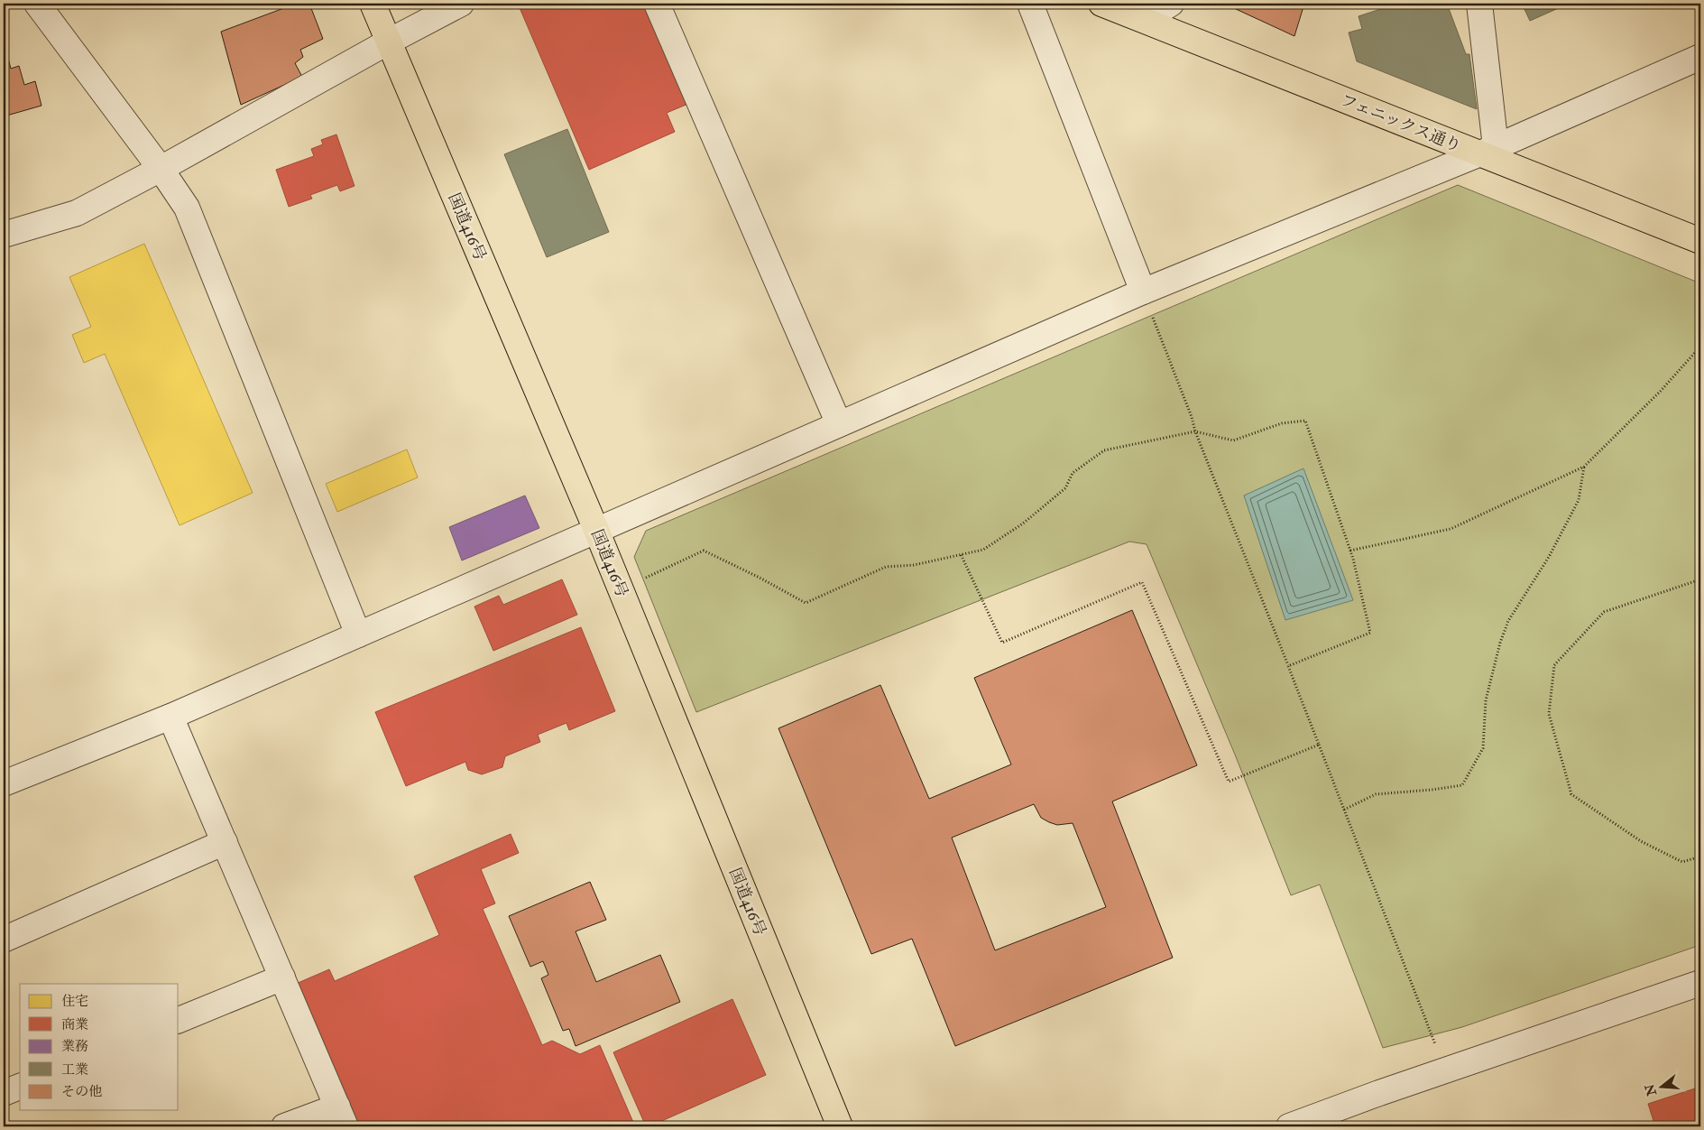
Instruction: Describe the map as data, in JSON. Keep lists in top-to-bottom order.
{
  "streets": {
    "main road": ["フェニックス通り", "国道416号"]
  },
  "legend": [
    "住宅",
    "商業",
    "業務",
    "工業",
    "その他"
  ],
  "north": "left"
}
